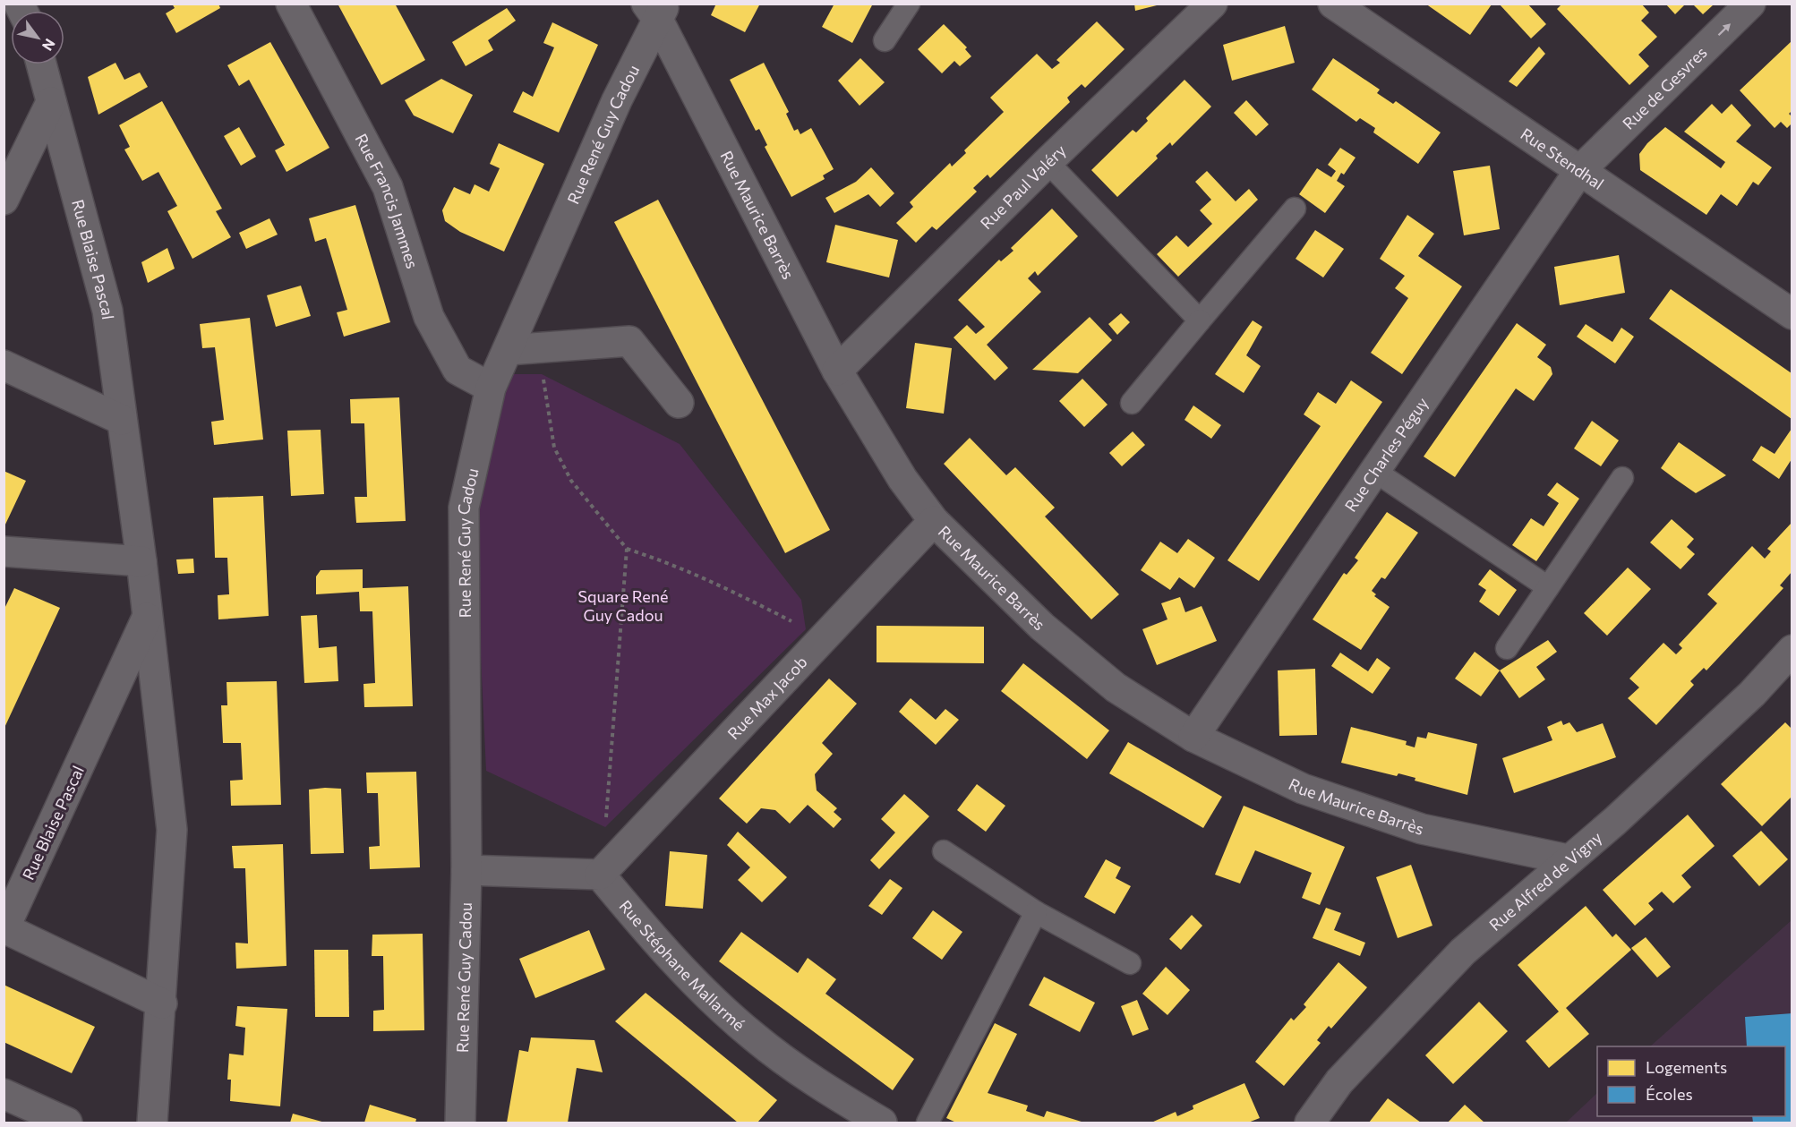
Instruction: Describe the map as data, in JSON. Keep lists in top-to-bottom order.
{
  "streets": {
    "street": [
      "Rue de Gesvres",
      "Rue René Guy Cadou",
      "Rue Stendhal",
      "Rue Paul Valéry",
      "Rue Francis Jammes",
      "Rue Maurice Barrès",
      "Rue Blaise Pascal",
      "Rue Charles Péguy",
      "Rue Max Jacob",
      "Rue Alfred de Vigny",
      "Rue Stéphane Mallarmé"
    ]
  },
  "crossings": [
    ["Rue de Gesvres", "Rue Stendhal"],
    ["Rue de Gesvres", "Rue Charles Péguy"],
    ["Rue René Guy Cadou", "Rue Francis Jammes"],
    ["Rue René Guy Cadou", "Rue Maurice Barrès"],
    ["Rue Stendhal", "Rue Charles Péguy"],
    ["Rue Paul Valéry", "Rue Maurice Barrès"],
    ["Rue Maurice Barrès", "Rue Charles Péguy"],
    ["Rue Maurice Barrès", "Rue Max Jacob"],
    ["Rue Maurice Barrès", "Rue Alfred de Vigny"],
    ["Rue Max Jacob", "Rue Stéphane Mallarmé"]
  ],
  "one_way": ["Rue de Gesvres"],
  "parks": ["Square René Guy Cadou"],
  "legend": ["Logements", "Écoles"],
  "north": "bottom right"
}
